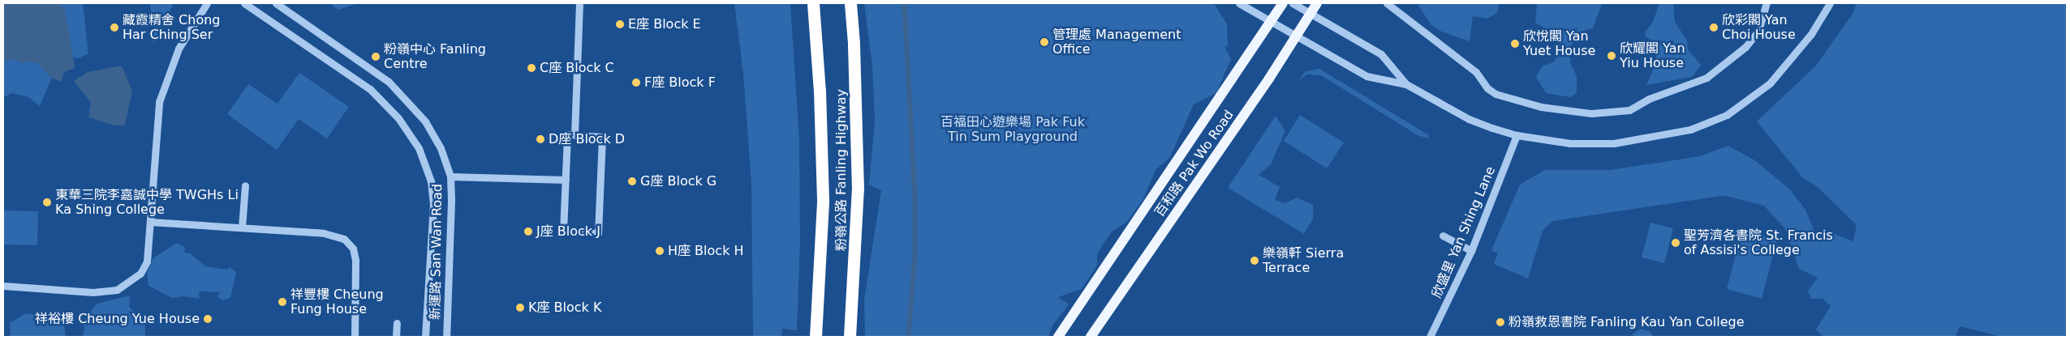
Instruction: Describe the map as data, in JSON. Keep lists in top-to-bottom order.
{
  "streets": {
    "highway": ["粉嶺公路 Fanling Highway"],
    "main road": ["百和路 Pak Wo Road"],
    "street": ["欣盛里 Yan Shing Lane", "新運路 San Wan Road"]
  },
  "parks": ["百福田心遊樂場 Pak Fuk Tin Sum Playground"],
  "places": [
    "E座 Block E",
    "藏霞精舍 Chong Har Ching Ser",
    "欣彩閣 Yan Choi House",
    "管理處 Management Office",
    "欣悅閣 Yan Yuet House",
    "欣耀閣 Yan Yiu House",
    "粉嶺中心 Fanling Centre",
    "C座 Block C",
    "F座 Block F",
    "D座 Block D",
    "G座 Block G",
    "東華三院李嘉誠中學 TWGHs Li Ka Shing College",
    "J座 Block J",
    "聖芳濟各書院 St. Francis of Assisi's College",
    "H座 Block H",
    "樂嶺軒 Sierra Terrace",
    "祥豐樓 Cheung Fung House",
    "K座 Block K",
    "祥裕樓 Cheung Yue House",
    "粉嶺救恩書院 Fanling Kau Yan College"
  ]
}
